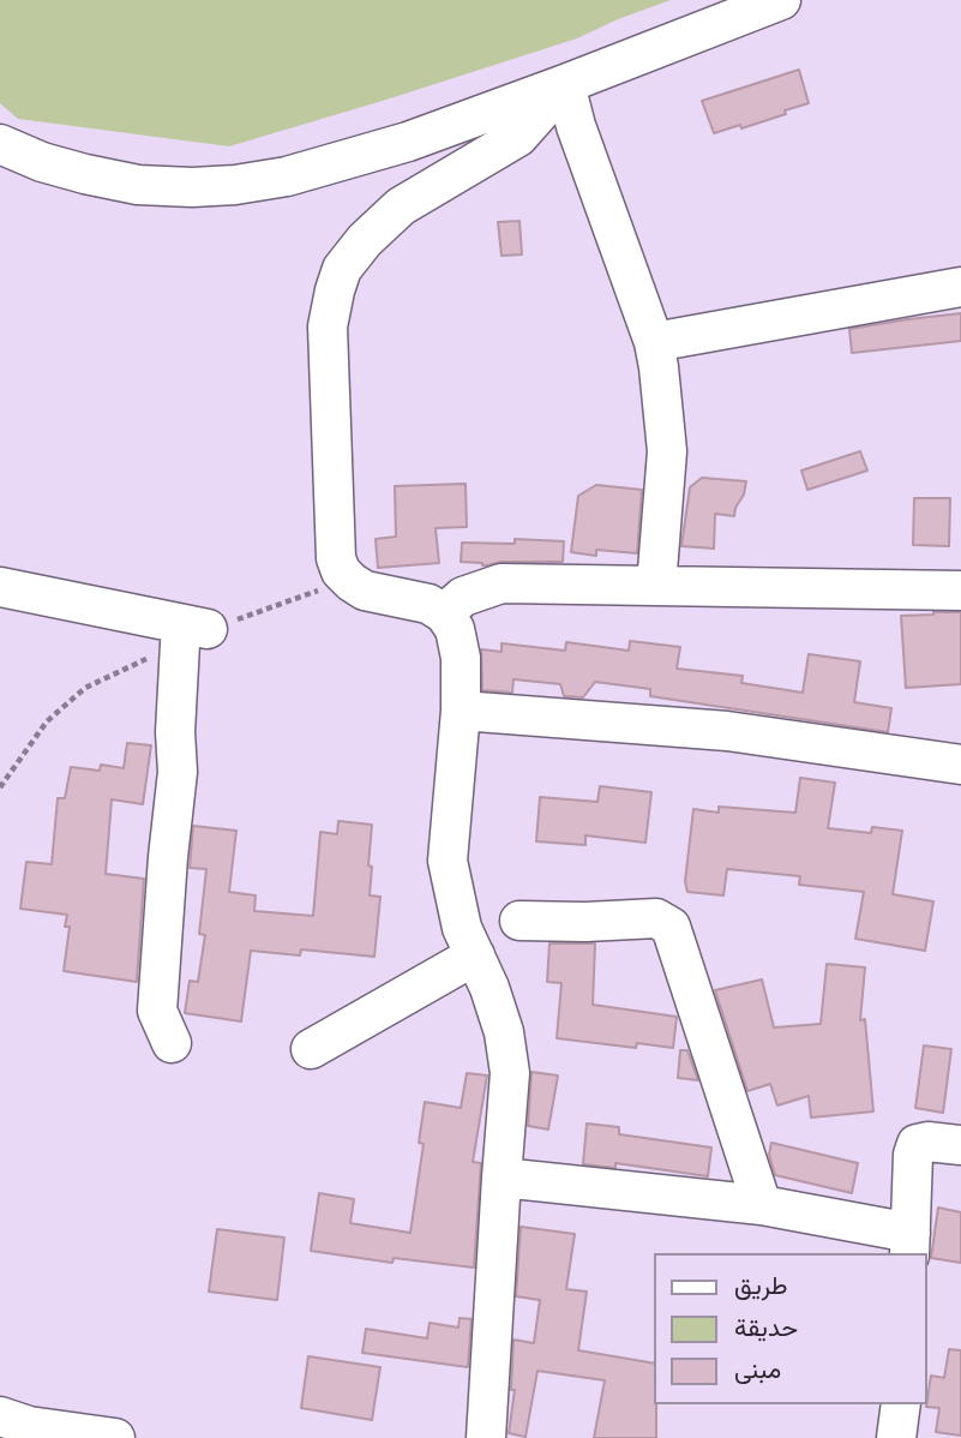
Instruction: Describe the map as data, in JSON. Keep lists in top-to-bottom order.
{
  "legend": ["طريق", "حديقة", "مبنى"]
}
